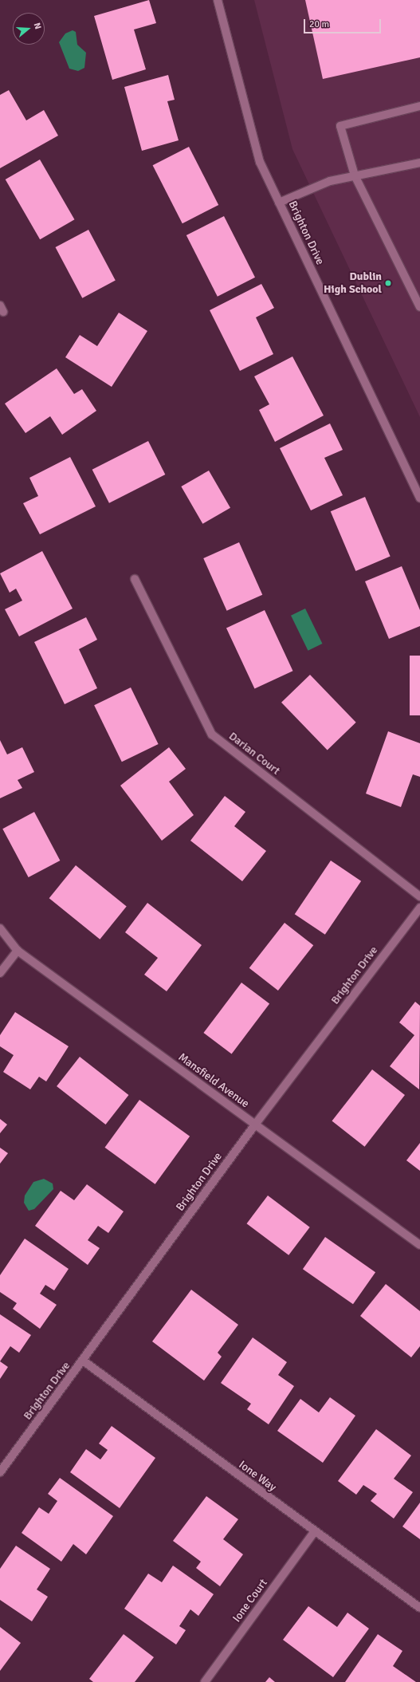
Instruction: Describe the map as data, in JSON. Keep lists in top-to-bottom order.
{
  "streets": {
    "street": [
      "Brighton Drive",
      "Darian Court",
      "Mansfield Avenue",
      "Ione Way",
      "Ione Court"
    ]
  },
  "crossings": [
    ["Brighton Drive", "Mansfield Avenue"],
    ["Brighton Drive", "Ione Way"],
    ["Ione Way", "Ione Court"]
  ],
  "places": ["Dublin High School"],
  "scale_bar": "20 m",
  "north": "right"
}
